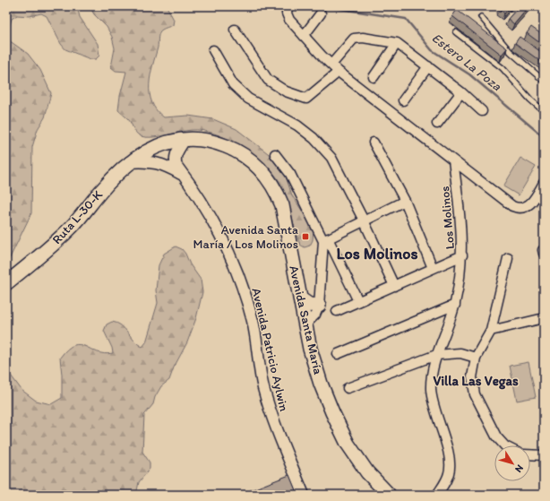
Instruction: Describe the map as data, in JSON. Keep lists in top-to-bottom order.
{
  "streets": {
    "main road": ["Ruta L-30-K", "Avenida Santa María"],
    "street": ["Los Molinos", "Avenida Patricio Aylwin"]
  },
  "crossings": [
    ["Ruta L-30-K", "Avenida Santa María"],
    ["Ruta L-30-K", "Avenida Patricio Aylwin"],
    ["Avenida Santa María", "Avenida Patricio Aylwin"]
  ],
  "districts": ["Los Molinos", "Villa Las Vegas"],
  "water": ["Estero La Poza"],
  "places": {
    "transit": ["Avenida Santa María / Los Molinos"]
  },
  "north": "bottom right"
}
